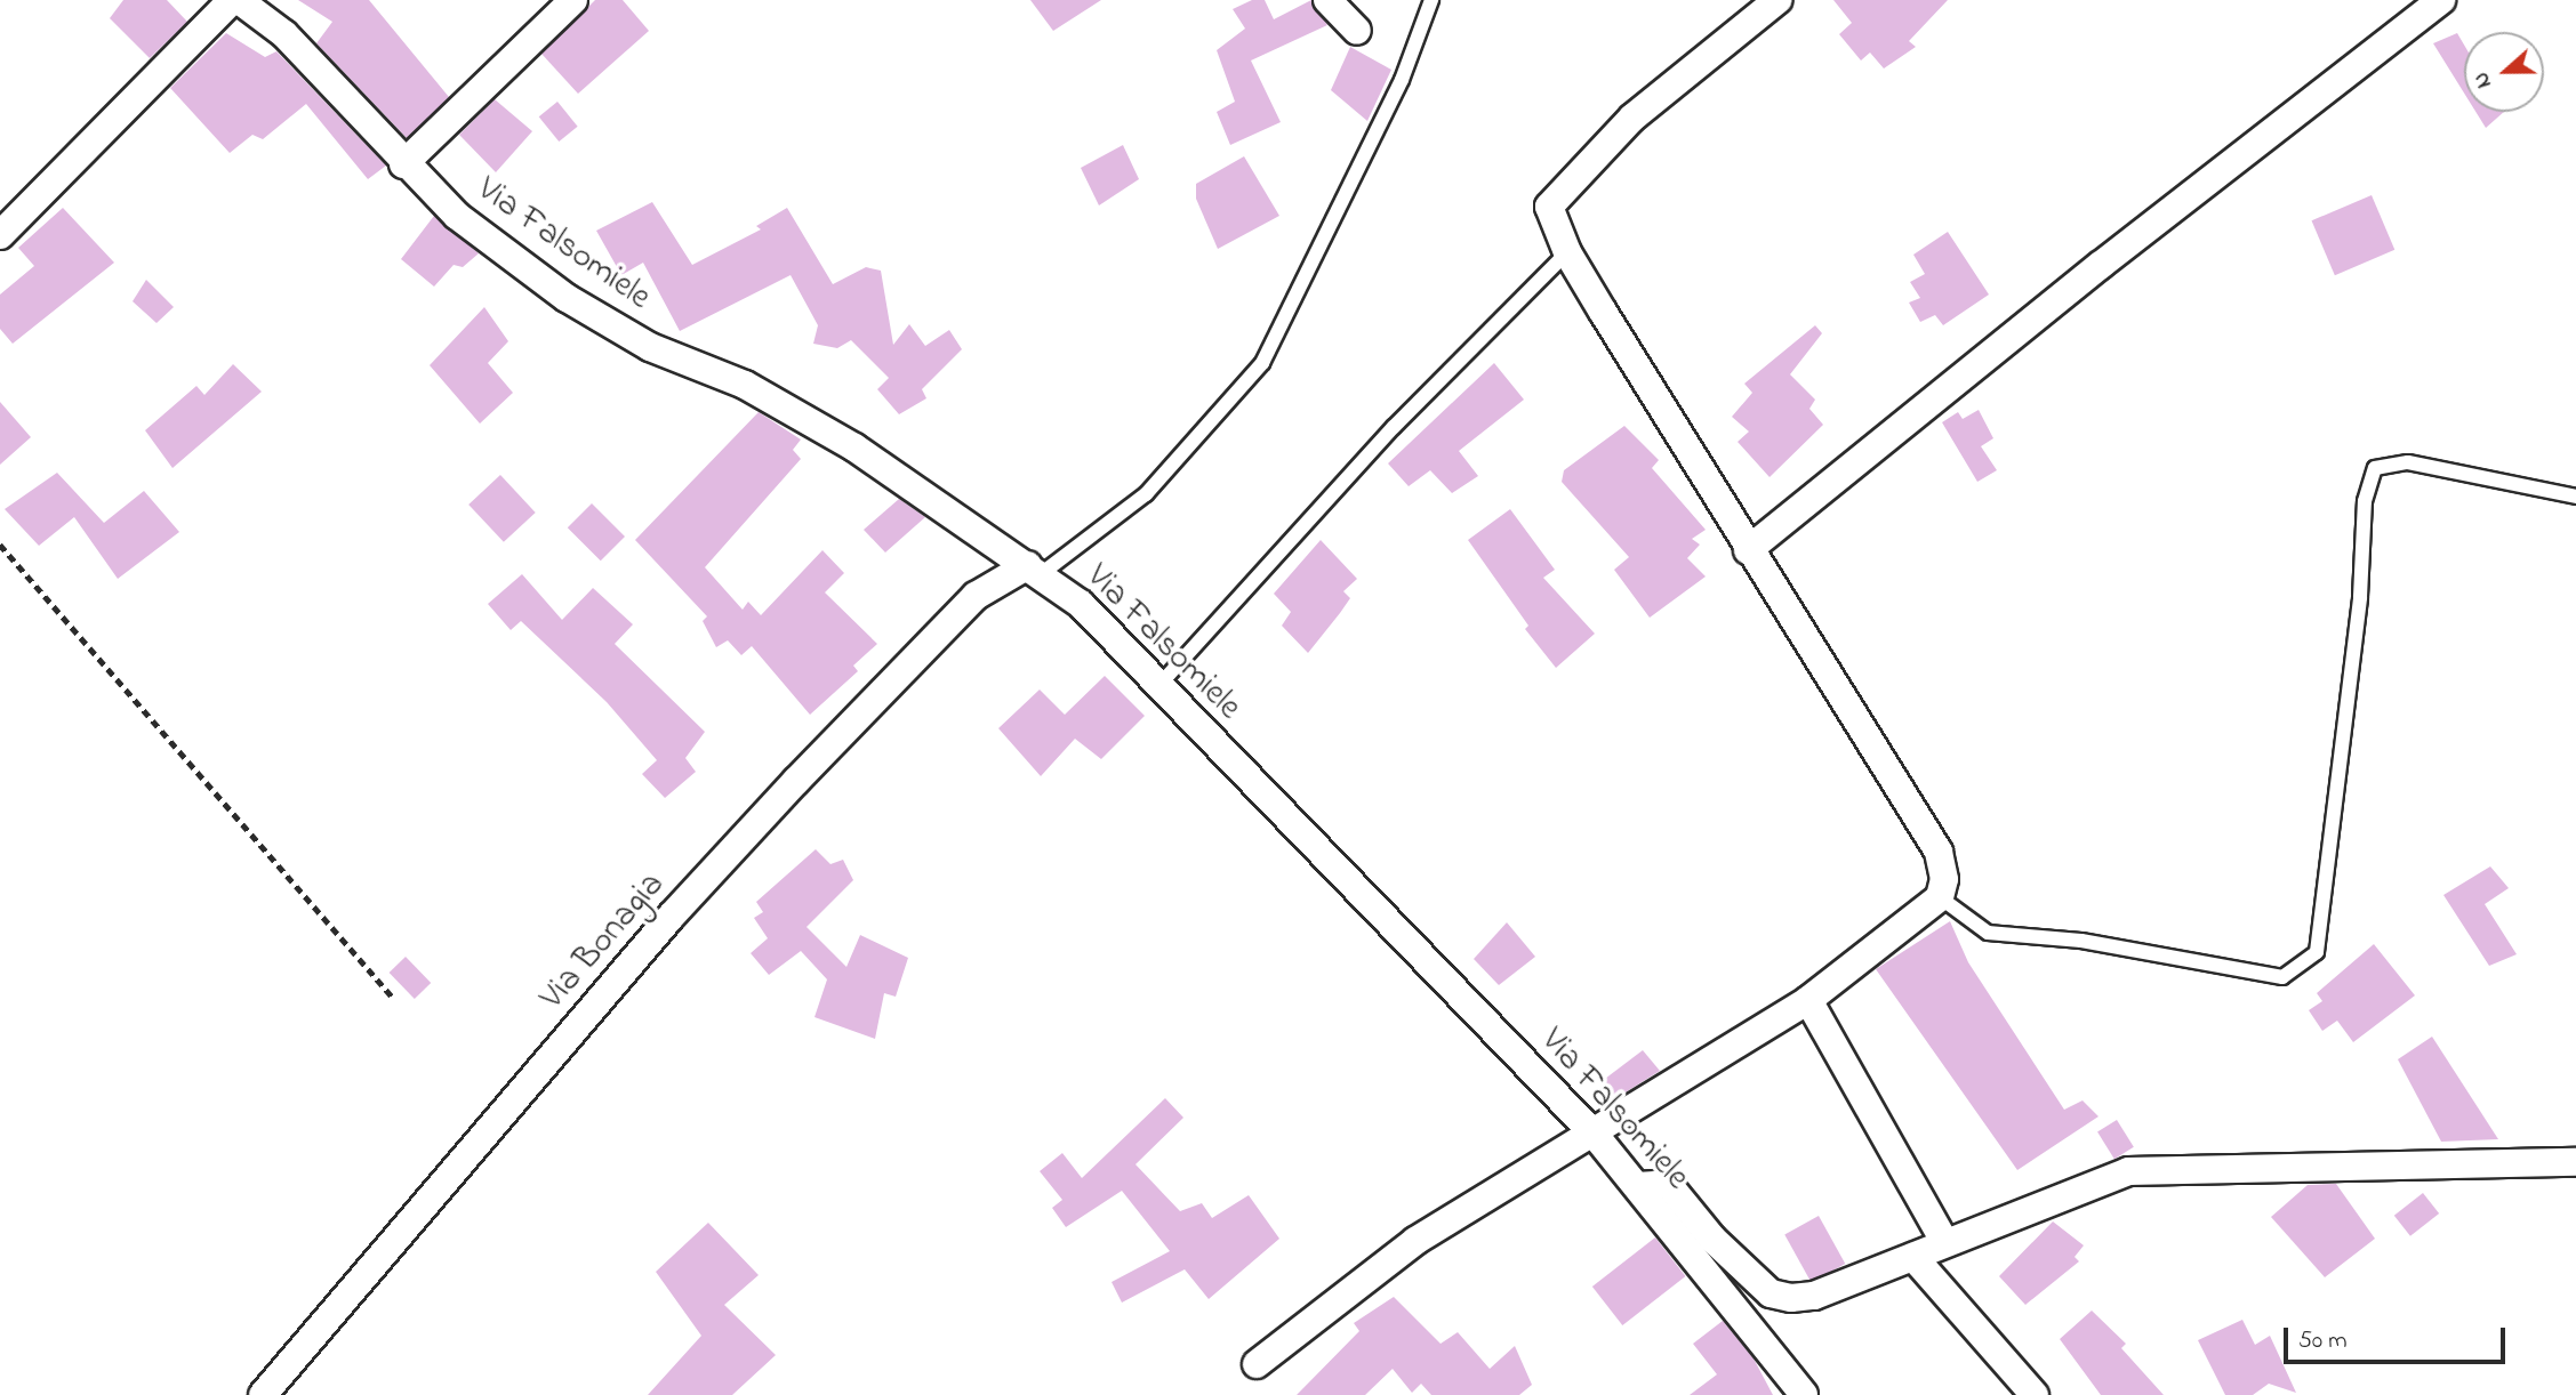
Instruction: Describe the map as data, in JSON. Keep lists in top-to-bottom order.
{
  "streets": {
    "street": ["Via Falsomiele", "Via Bonagia"]
  },
  "crossings": [
    ["Via Falsomiele", "Via Bonagia"]
  ],
  "scale_bar": "50 m",
  "north": "left"
}
